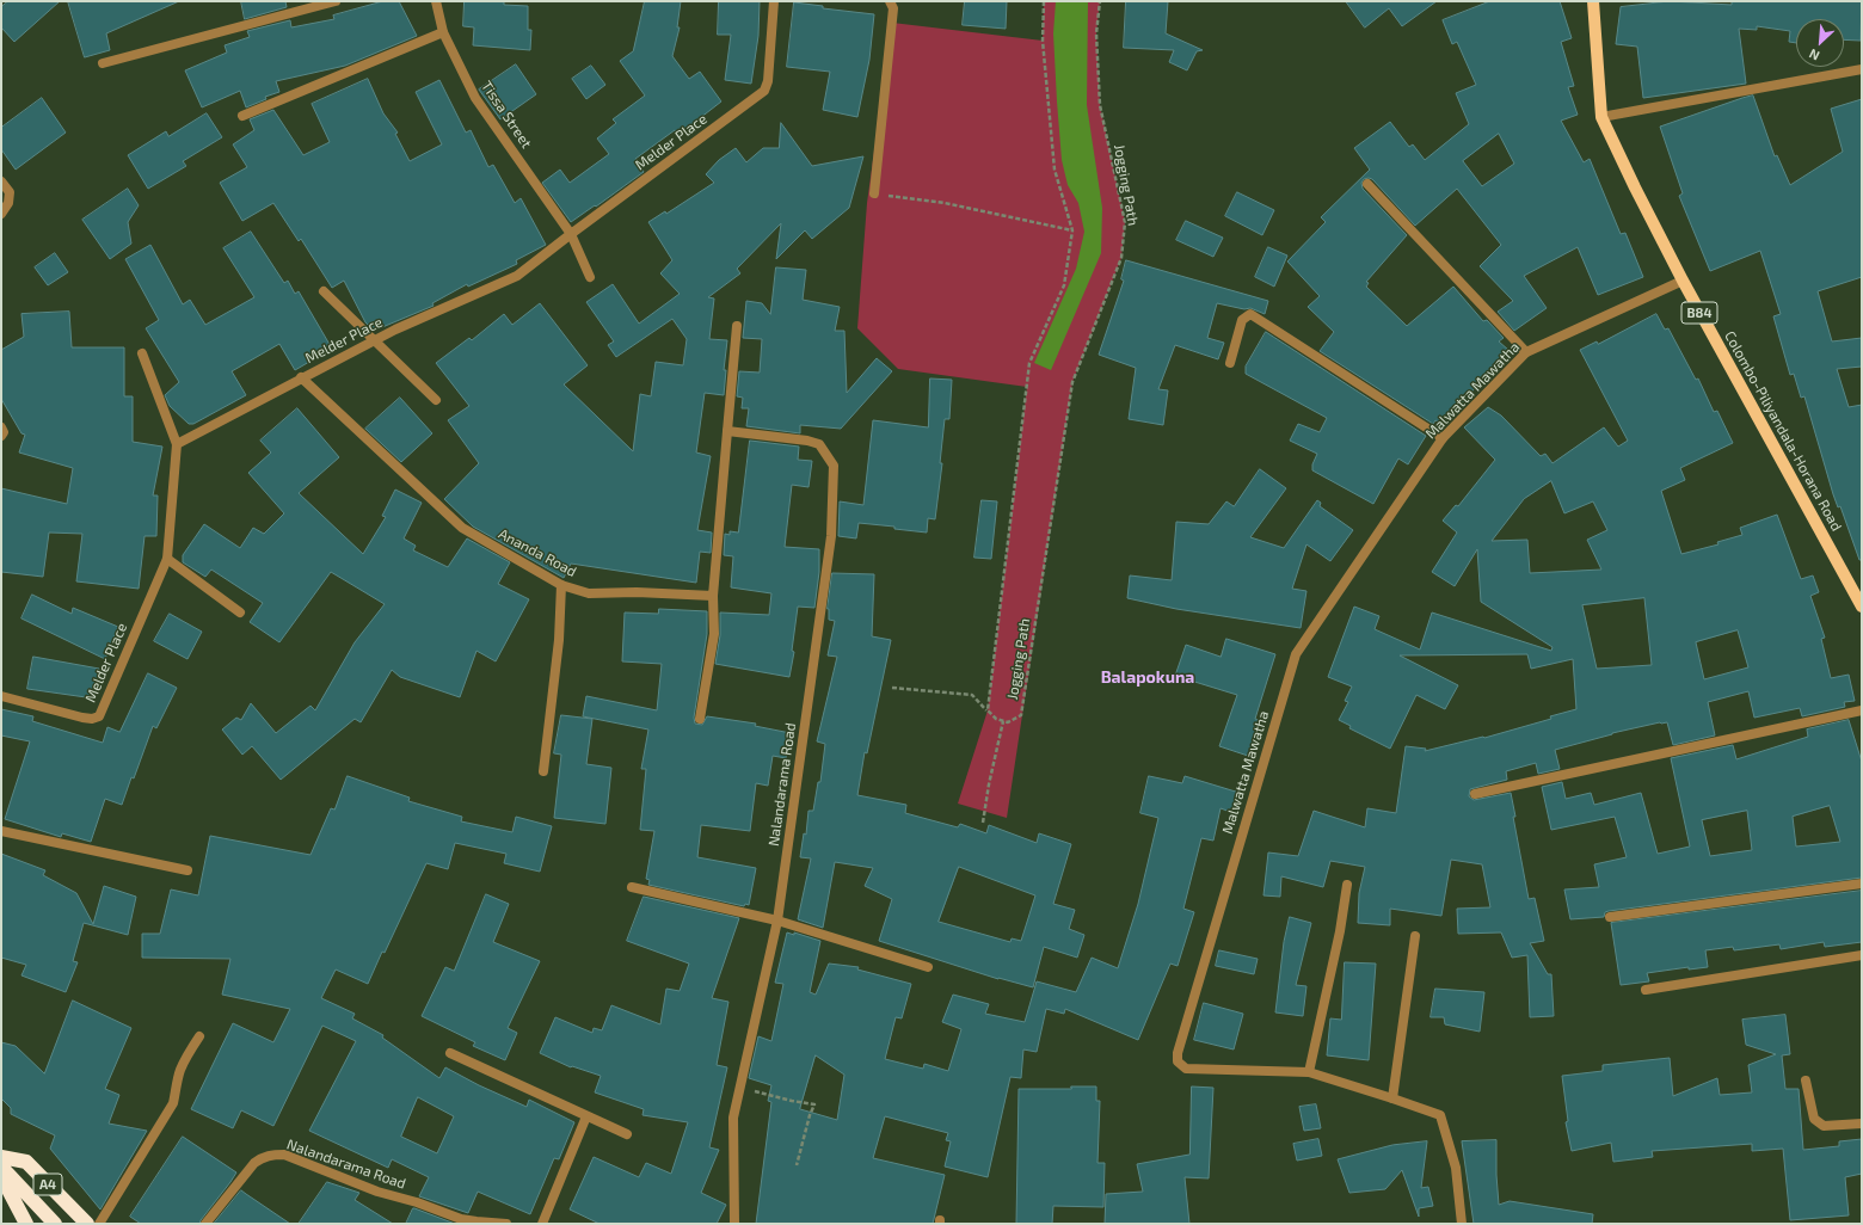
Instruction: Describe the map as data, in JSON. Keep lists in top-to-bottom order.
{
  "streets": {
    "highway": ["A4"],
    "main road": ["B84", "Colombo-Piliyandala-Horana Road"],
    "street": [
      "Tissa Street",
      "Melder Place",
      "Malwatta Mawatha",
      "Ananda Road",
      "Nalandarama Road"
    ],
    "path": ["Jogging Path"]
  },
  "crossings": [
    ["Tissa Street", "Melder Place"],
    ["Melder Place", "Ananda Road"],
    ["Malwatta Mawatha", "Colombo-Piliyandala-Horana Road"]
  ],
  "districts": ["Balapokuna"],
  "north": "bottom left"
}
